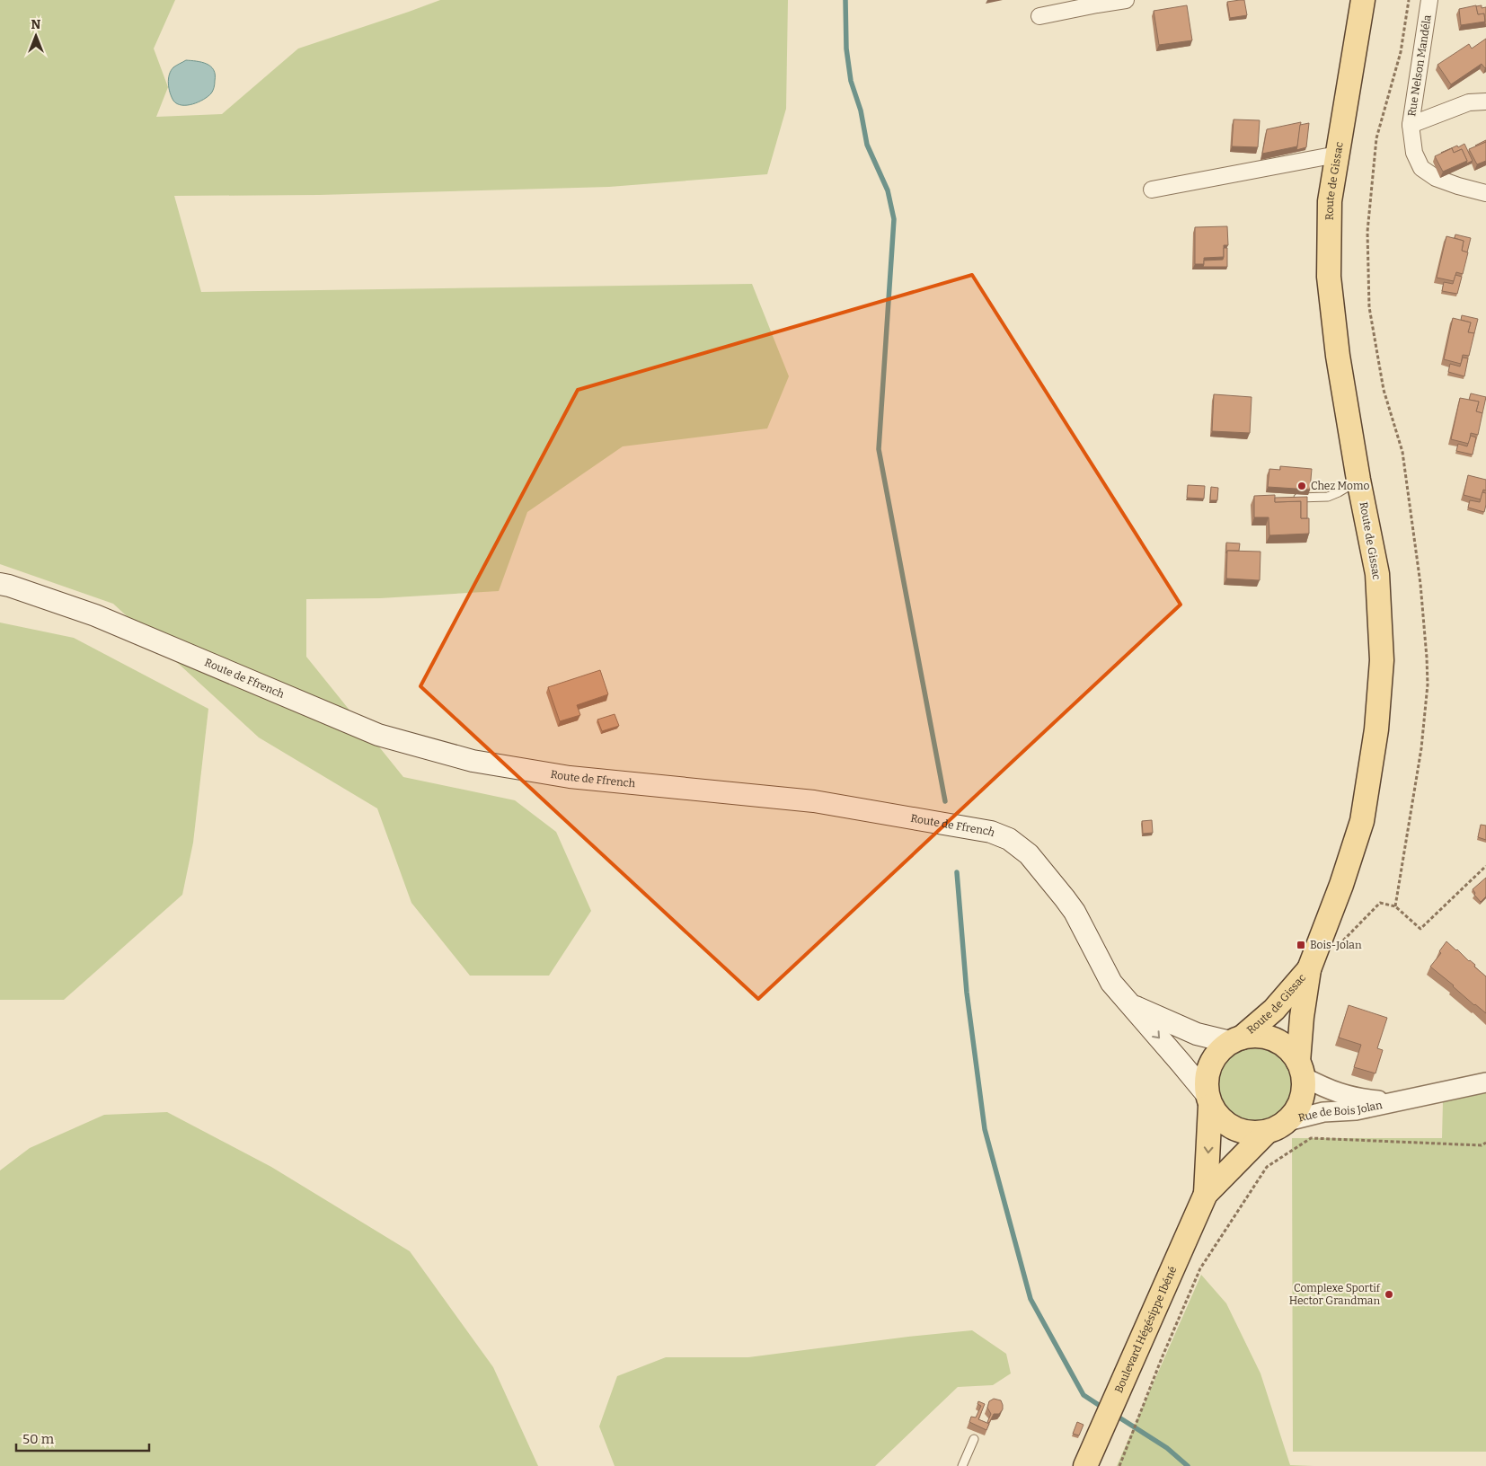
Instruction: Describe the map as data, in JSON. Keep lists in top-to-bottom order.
{
  "streets": {
    "main road": ["Route de Gissac", "Route de Ffrench", "Boulevard Hégésippe Ibéné"],
    "street": ["Rue Nelson Mandéla", "Rue de Bois Jolan"]
  },
  "crossings": [
    ["Route de Gissac", "Route de Ffrench"],
    ["Route de Gissac", "Rue de Bois Jolan"],
    ["Route de Gissac", "Boulevard Hégésippe Ibéné"],
    ["Route de Ffrench", "Rue de Bois Jolan"],
    ["Route de Ffrench", "Boulevard Hégésippe Ibéné"],
    ["Rue de Bois Jolan", "Boulevard Hégésippe Ibéné"]
  ],
  "places": {
    "other": ["Chez Momo", "Complexe Sportif Hector Grandman"],
    "transit": ["Bois-Jolan"]
  },
  "scale_bar": "50 m",
  "north": "top"
}
